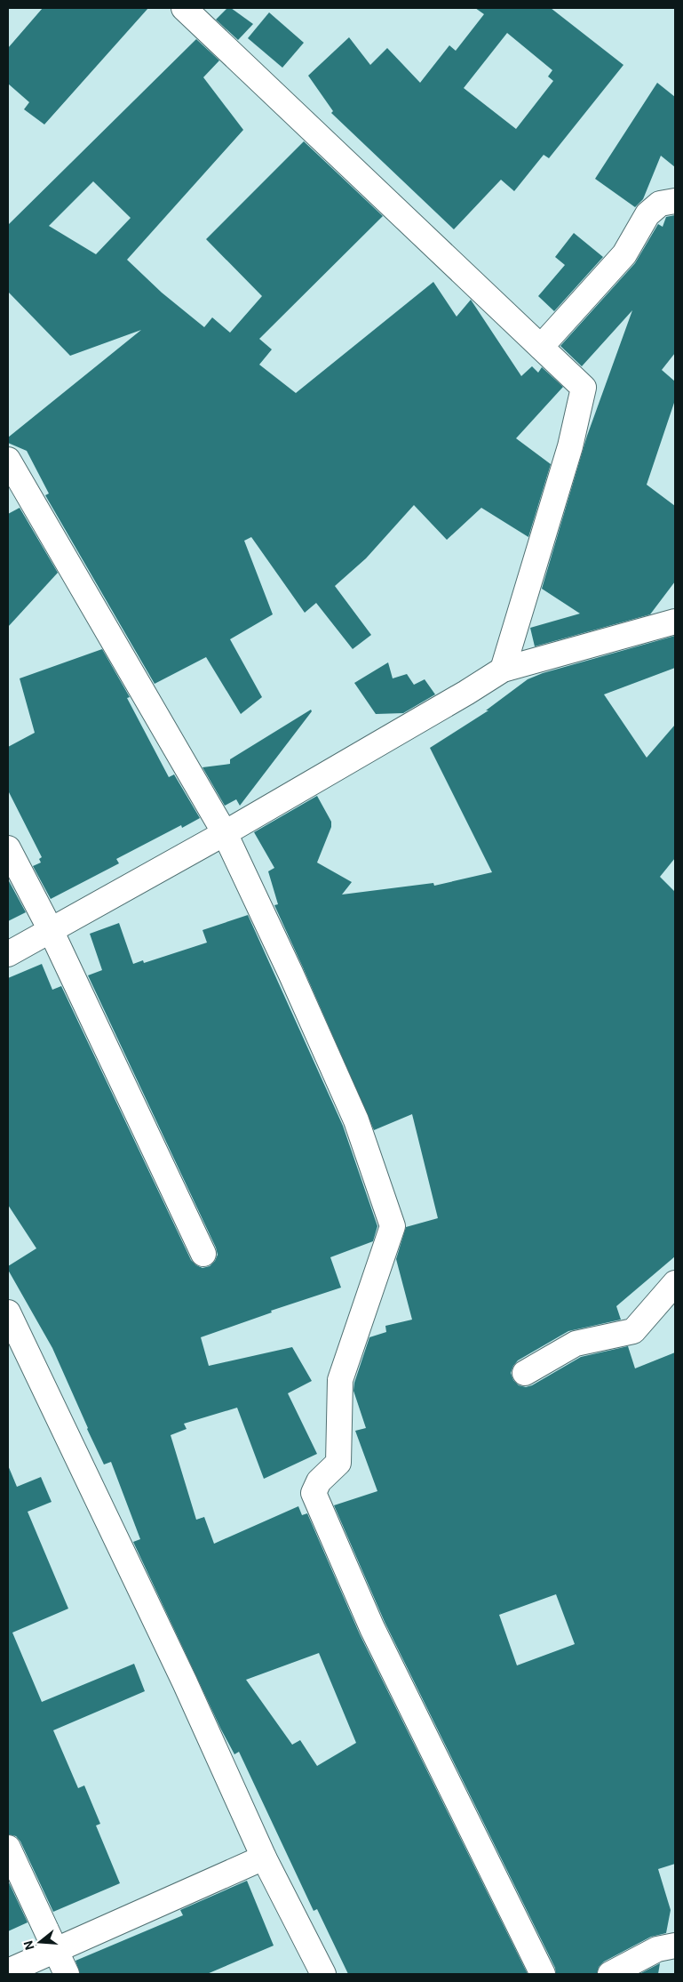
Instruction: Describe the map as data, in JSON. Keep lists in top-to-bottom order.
{
  "north": "left"
}
